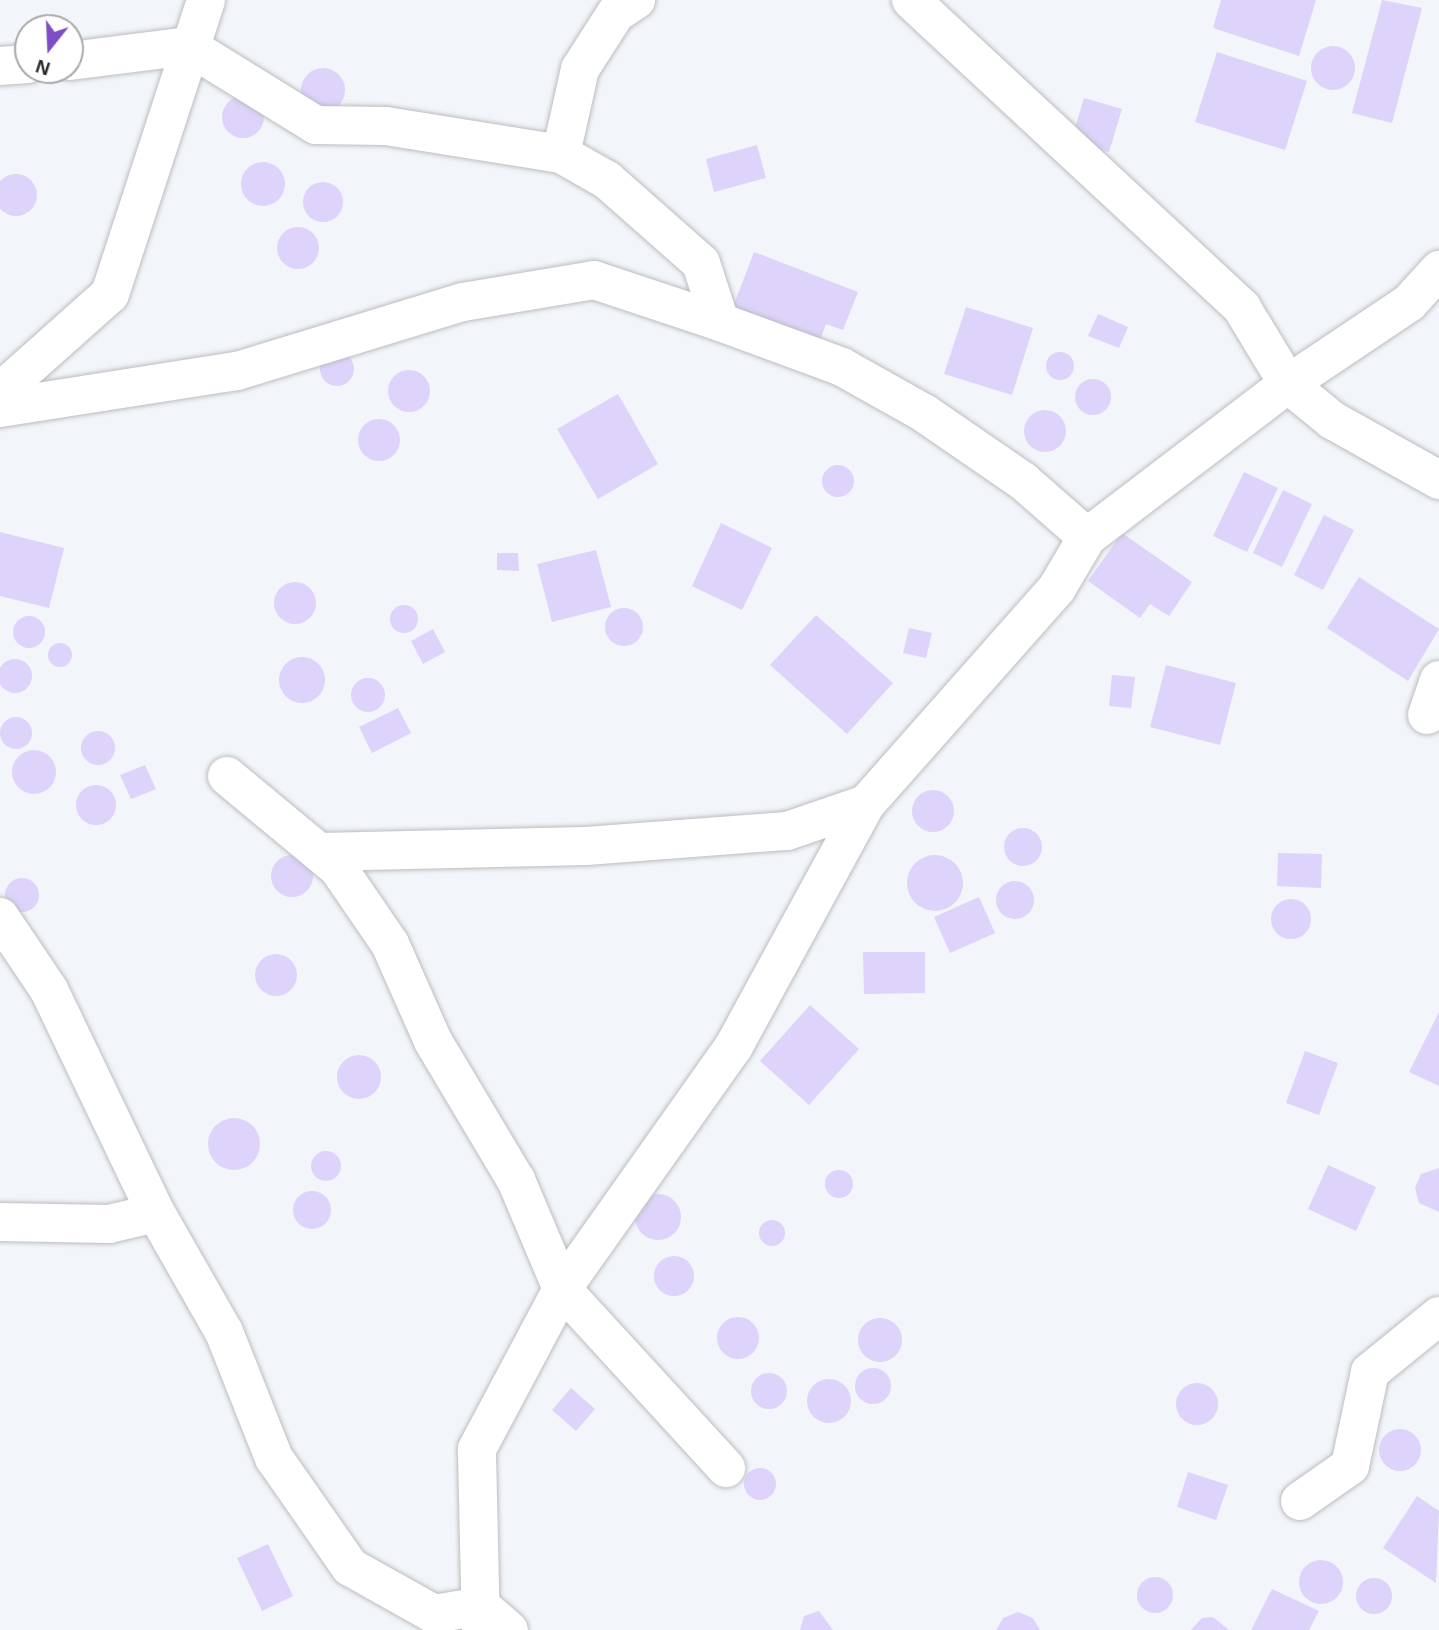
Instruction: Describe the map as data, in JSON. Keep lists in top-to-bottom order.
{
  "north": "bottom"
}
